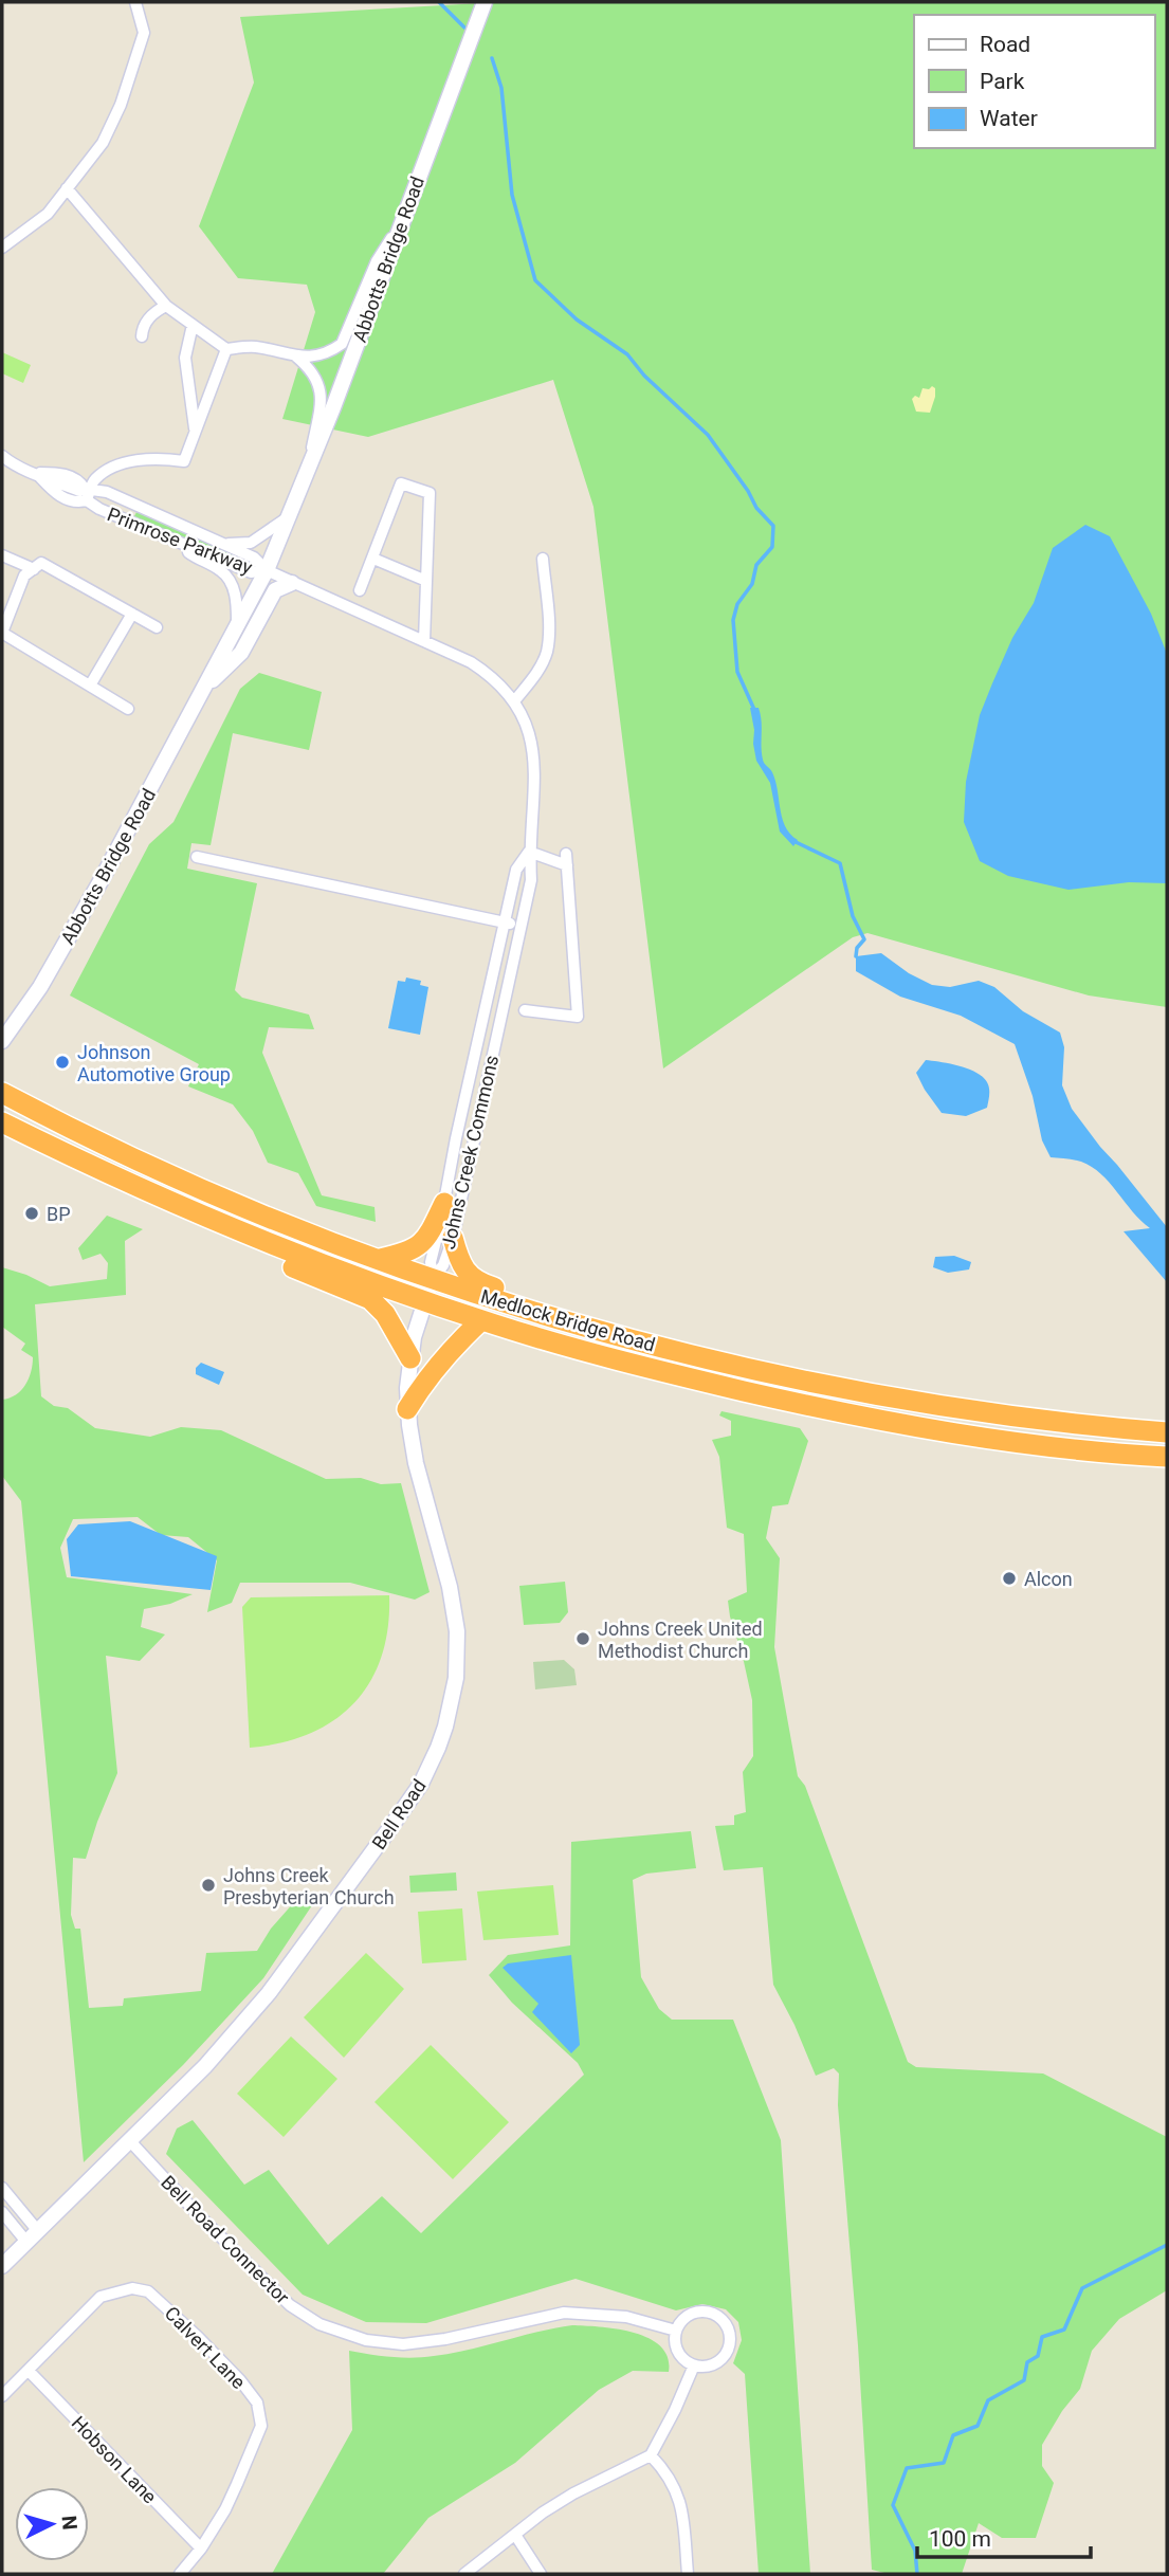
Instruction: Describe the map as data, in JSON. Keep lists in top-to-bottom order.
{
  "streets": {
    "highway": ["Medlock Bridge Road"],
    "main road": ["Abbotts Bridge Road", "Bell Road"],
    "street": [
      "Primrose Parkway",
      "Johns Creek Commons",
      "Bell Road Connector",
      "Calvert Lane",
      "Hobson Lane"
    ]
  },
  "crossings": [
    ["Abbotts Bridge Road", "Primrose Parkway"],
    ["Abbotts Bridge Road", "Johns Creek Commons"],
    ["Primrose Parkway", "Johns Creek Commons"],
    ["Johns Creek Commons", "Medlock Bridge Road"],
    ["Johns Creek Commons", "Bell Road"],
    ["Medlock Bridge Road", "Bell Road"],
    ["Bell Road", "Bell Road Connector"],
    ["Calvert Lane", "Hobson Lane"]
  ],
  "places": [
    "Johnson Automotive Group",
    "BP",
    "Alcon",
    "Johns Creek United Methodist Church",
    "Johns Creek Presbyterian Church"
  ],
  "legend": ["Road", "Park", "Water"],
  "scale_bar": "100 m",
  "north": "right"
}
